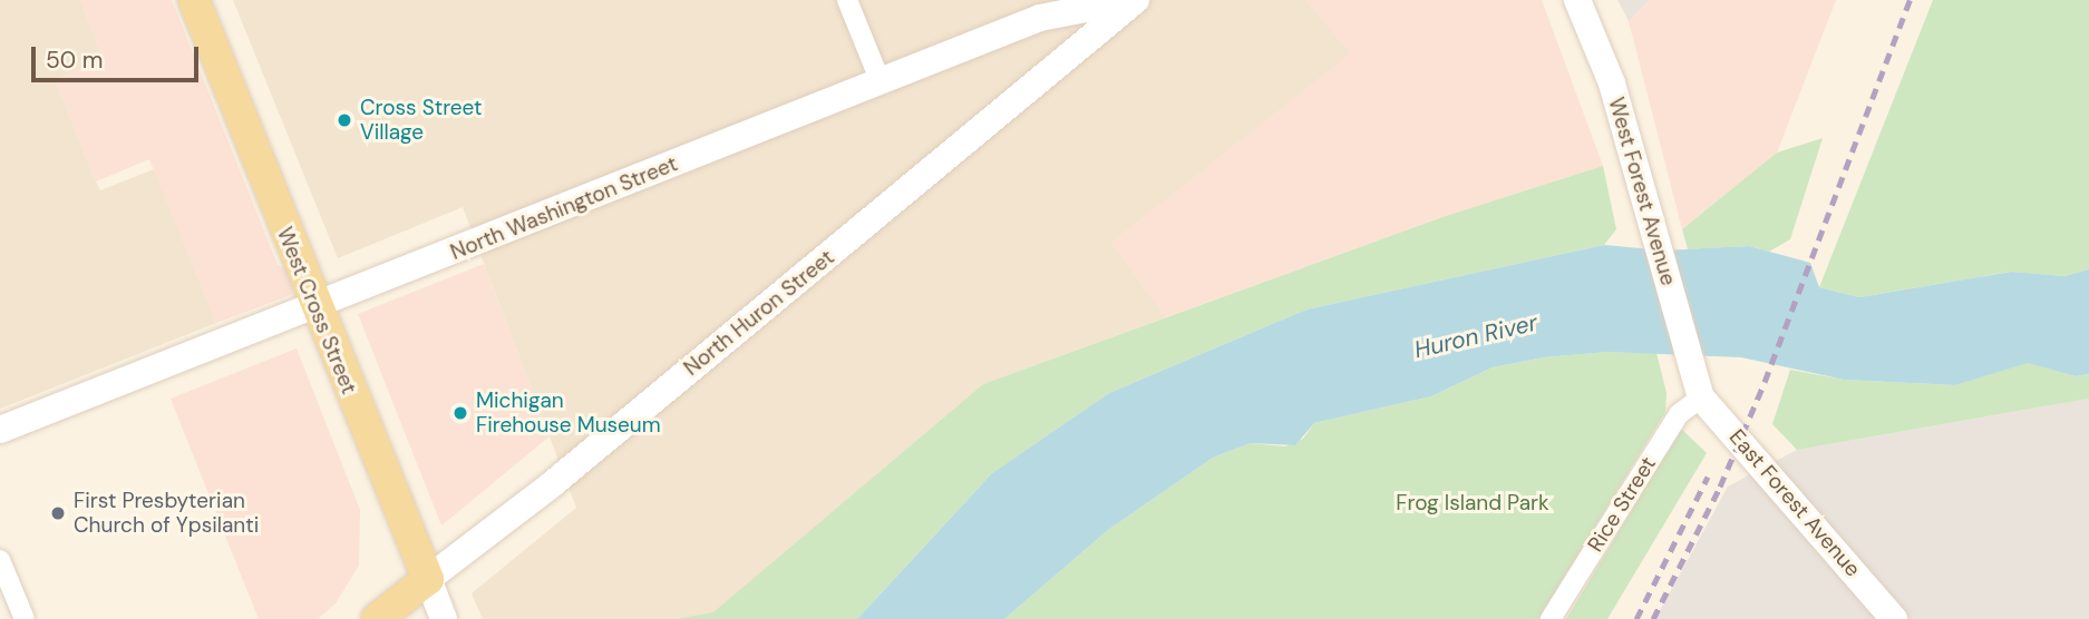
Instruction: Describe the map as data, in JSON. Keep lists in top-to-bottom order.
{
  "streets": {
    "main road": [
      "West Forest Avenue",
      "North Washington Street",
      "West Cross Street",
      "North Huron Street",
      "East Forest Avenue"
    ],
    "street": ["Rice Street"]
  },
  "crossings": [
    ["West Forest Avenue", "East Forest Avenue"],
    ["West Forest Avenue", "Rice Street"],
    ["North Washington Street", "West Cross Street"],
    ["North Washington Street", "North Huron Street"],
    ["West Cross Street", "North Huron Street"],
    ["East Forest Avenue", "Rice Street"]
  ],
  "water": ["Huron River"],
  "parks": ["Frog Island Park"],
  "places": ["Cross Street Village", "Michigan Firehouse Museum", "First Presbyterian Church of Ypsilanti"],
  "scale_bar": "50 m"
}
